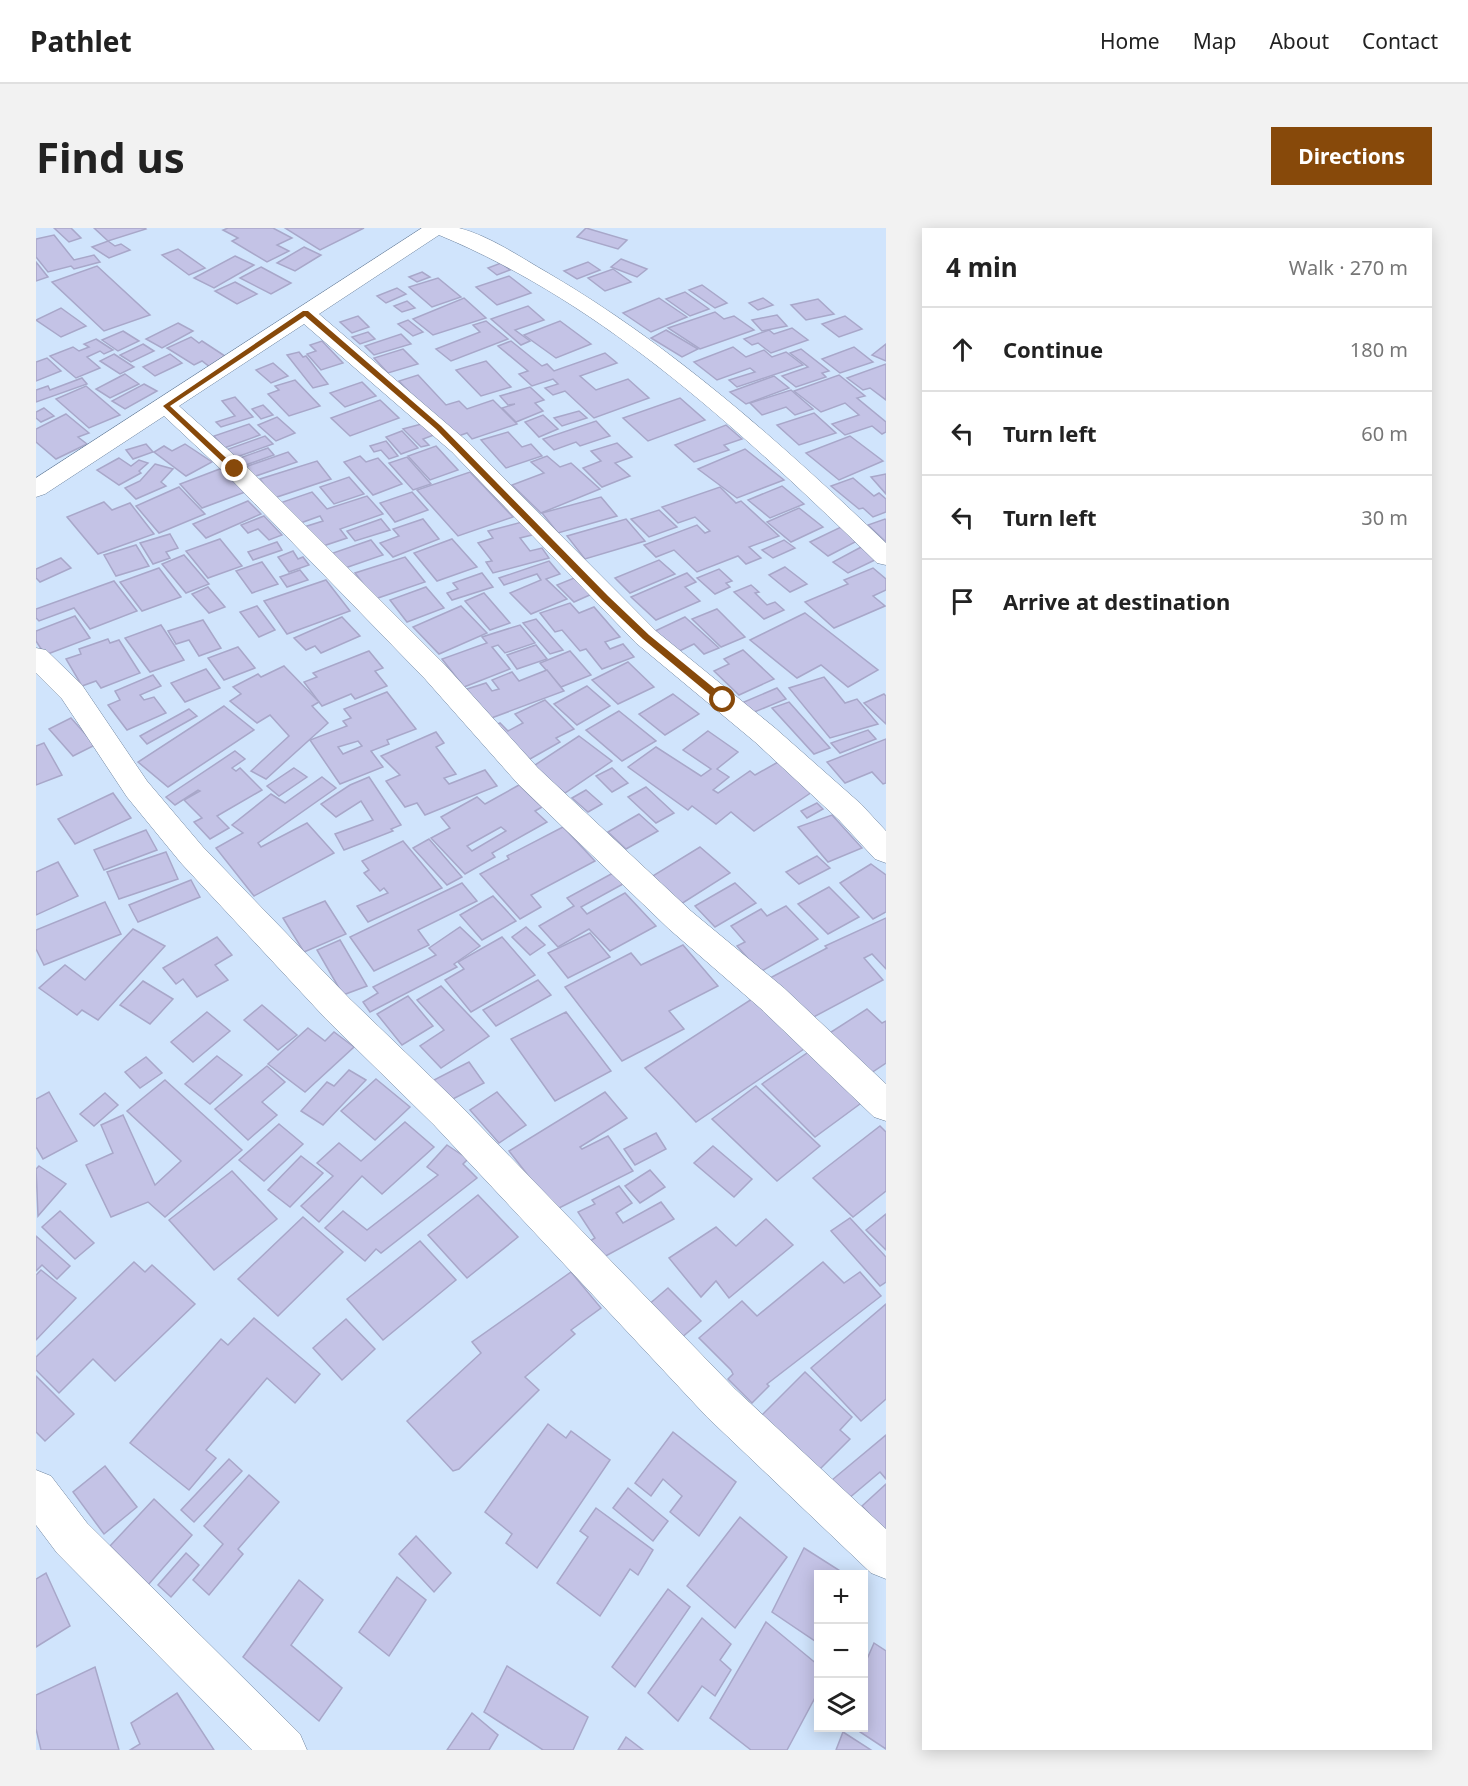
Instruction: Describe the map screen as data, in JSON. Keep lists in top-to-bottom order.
{
  "page": {
    "header": "Pathlet",
    "nav": [
      "Home",
      "Map",
      "About",
      "Contact"
    ],
    "buttons": "Directions",
    "title": "Find us",
    "heading": ["4 min", "Walk · 270 m"],
    "list": [
      ["Continue", "180 m"],
      ["Turn left", "60 m"],
      ["Turn left", "30 m"],
      "Arrive at destination"
    ],
    "map_buttons": ["+", "−"]
  }
}
